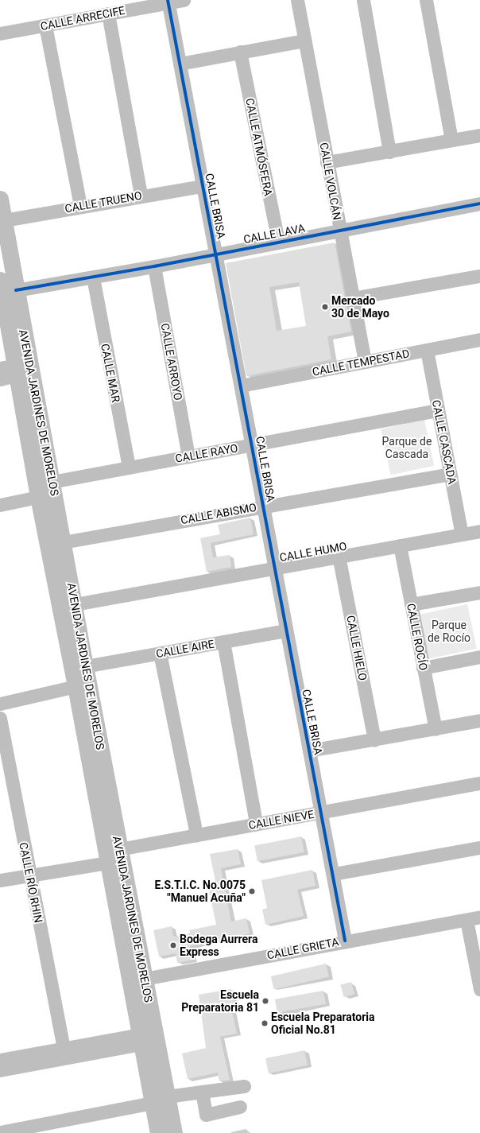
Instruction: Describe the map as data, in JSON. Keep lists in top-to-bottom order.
{
  "streets": {
    "main road": ["AVENIDA JARDINES DE MORELOS"],
    "street": [
      "CALLE ARRECIFE",
      "CALLE ATMÓSFERA",
      "CALLE VOLCÁN",
      "CALLE TRUENO",
      "CALLE BRISA",
      "CALLE LAVA",
      "CALLE ARROYO",
      "CALLE TEMPESTAD",
      "CALLE MAR",
      "CALLE CASCADA",
      "CALLE RAYO",
      "CALLE ABISMO",
      "CALLE HUMO",
      "CALLE ROCÍO",
      "CALLE HIELO",
      "CALLE AIRE",
      "CALLE NIEVE",
      "CALLE RÍO RHIN",
      "CALLE GRIETA"
    ]
  },
  "crossings": [
    ["CALLE ARRECIFE", "CALLE BRISA"],
    ["CALLE ATMÓSFERA", "CALLE LAVA"],
    ["CALLE VOLCÁN", "CALLE LAVA"],
    ["CALLE VOLCÁN", "CALLE TEMPESTAD"],
    ["CALLE TRUENO", "CALLE BRISA"],
    ["CALLE TRUENO", "AVENIDA JARDINES DE MORELOS"],
    ["CALLE BRISA", "CALLE LAVA"],
    ["CALLE BRISA", "CALLE TEMPESTAD"],
    ["CALLE BRISA", "CALLE RAYO"],
    ["CALLE BRISA", "CALLE ABISMO"],
    ["CALLE BRISA", "CALLE HUMO"],
    ["CALLE BRISA", "CALLE AIRE"],
    ["CALLE BRISA", "CALLE NIEVE"],
    ["CALLE BRISA", "CALLE GRIETA"],
    ["CALLE LAVA", "CALLE ARROYO"],
    ["CALLE LAVA", "CALLE MAR"],
    ["CALLE LAVA", "AVENIDA JARDINES DE MORELOS"],
    ["CALLE ARROYO", "CALLE RAYO"],
    ["CALLE TEMPESTAD", "CALLE CASCADA"],
    ["CALLE MAR", "CALLE RAYO"],
    ["AVENIDA JARDINES DE MORELOS", "CALLE RAYO"],
    ["AVENIDA JARDINES DE MORELOS", "CALLE ABISMO"],
    ["AVENIDA JARDINES DE MORELOS", "CALLE HUMO"],
    ["AVENIDA JARDINES DE MORELOS", "CALLE AIRE"],
    ["AVENIDA JARDINES DE MORELOS", "CALLE NIEVE"],
    ["AVENIDA JARDINES DE MORELOS", "CALLE GRIETA"],
    ["CALLE CASCADA", "CALLE RAYO"],
    ["CALLE CASCADA", "CALLE ABISMO"],
    ["CALLE CASCADA", "CALLE HUMO"],
    ["CALLE HUMO", "CALLE ROCÍO"],
    ["CALLE HUMO", "CALLE HIELO"]
  ],
  "parks": ["Parque de Cascada", "Parque de Rocío"],
  "places": [
    "Mercado 30 de Mayo",
    "E.S.T.I.C. No.0075 \"Manuel Acuña\"",
    "Bodega Aurrera Express",
    "Escuela Preparatoria 81",
    "Escuela Preparatoria Oficial No.81"
  ]
}
